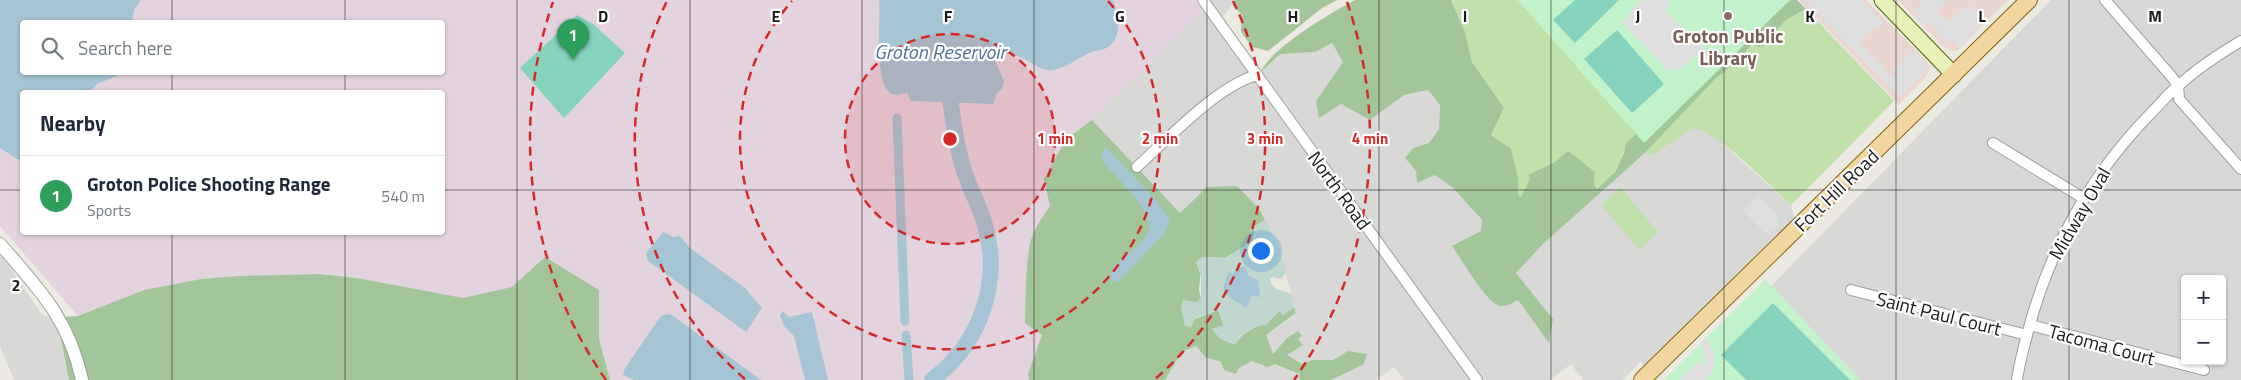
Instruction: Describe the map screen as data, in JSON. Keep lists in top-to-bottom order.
{
  "streets": {
    "main road": ["Fort Hill Road"],
    "street": [
      "North Road",
      "Midway Oval",
      "Saint Paul Court",
      "Tacoma Court"
    ]
  },
  "crossings": [
    ["Midway Oval", "Saint Paul Court"],
    ["Midway Oval", "Tacoma Court"],
    ["Saint Paul Court", "Tacoma Court"]
  ],
  "water": ["Groton Reservoir"],
  "places": ["Groton Public Library"],
  "page": {
    "pins": "1",
    "search": "Search here",
    "heading": "Nearby",
    "list": [
      {
        "mark": "1",
        "name": "Groton Police Shooting Range",
        "note": "Sports",
        "value": "540 m"
      }
    ],
    "map_buttons": ["+", "−"]
  },
  "grid": {
    "columns": [
      "D",
      "E",
      "F",
      "G",
      "H",
      "I",
      "J",
      "K",
      "L",
      "M"
    ],
    "rows": ["2"]
  },
  "rings": [
    "1 min",
    "2 min",
    "3 min",
    "4 min"
  ]
}
